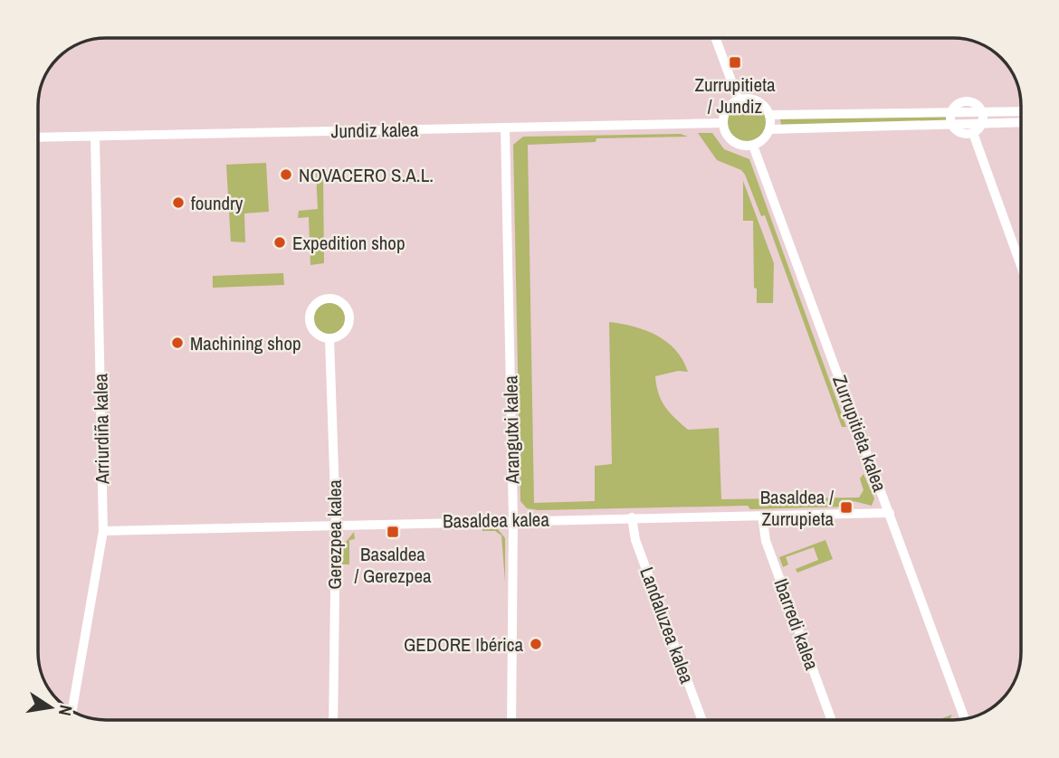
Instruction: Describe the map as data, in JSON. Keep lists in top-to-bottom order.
{
  "streets": {
    "street": [
      "Jundiz kalea",
      "Arriurdiña kalea",
      "Arangutxi kalea",
      "Zurrupitieta kalea",
      "Basaldea kalea",
      "Gerezpea kalea",
      "Ibarredi kalea",
      "Landaluzea kalea"
    ]
  },
  "crossings": [
    ["Jundiz kalea", "Arriurdiña kalea"],
    ["Jundiz kalea", "Arangutxi kalea"],
    ["Jundiz kalea", "Zurrupitieta kalea"],
    ["Arriurdiña kalea", "Basaldea kalea"],
    ["Arangutxi kalea", "Basaldea kalea"],
    ["Zurrupitieta kalea", "Basaldea kalea"],
    ["Basaldea kalea", "Gerezpea kalea"],
    ["Basaldea kalea", "Ibarredi kalea"],
    ["Basaldea kalea", "Landaluzea kalea"]
  ],
  "places": {
    "transit": ["Zurrupitieta / Jundiz", "Basaldea / Zurrupieta", "Basaldea / Gerezpea"],
    "other": [
      "NOVACERO S.A.L.",
      "foundry",
      "Expedition shop",
      "Machining shop",
      "GEDORE Ibérica"
    ]
  },
  "north": "right"
}
